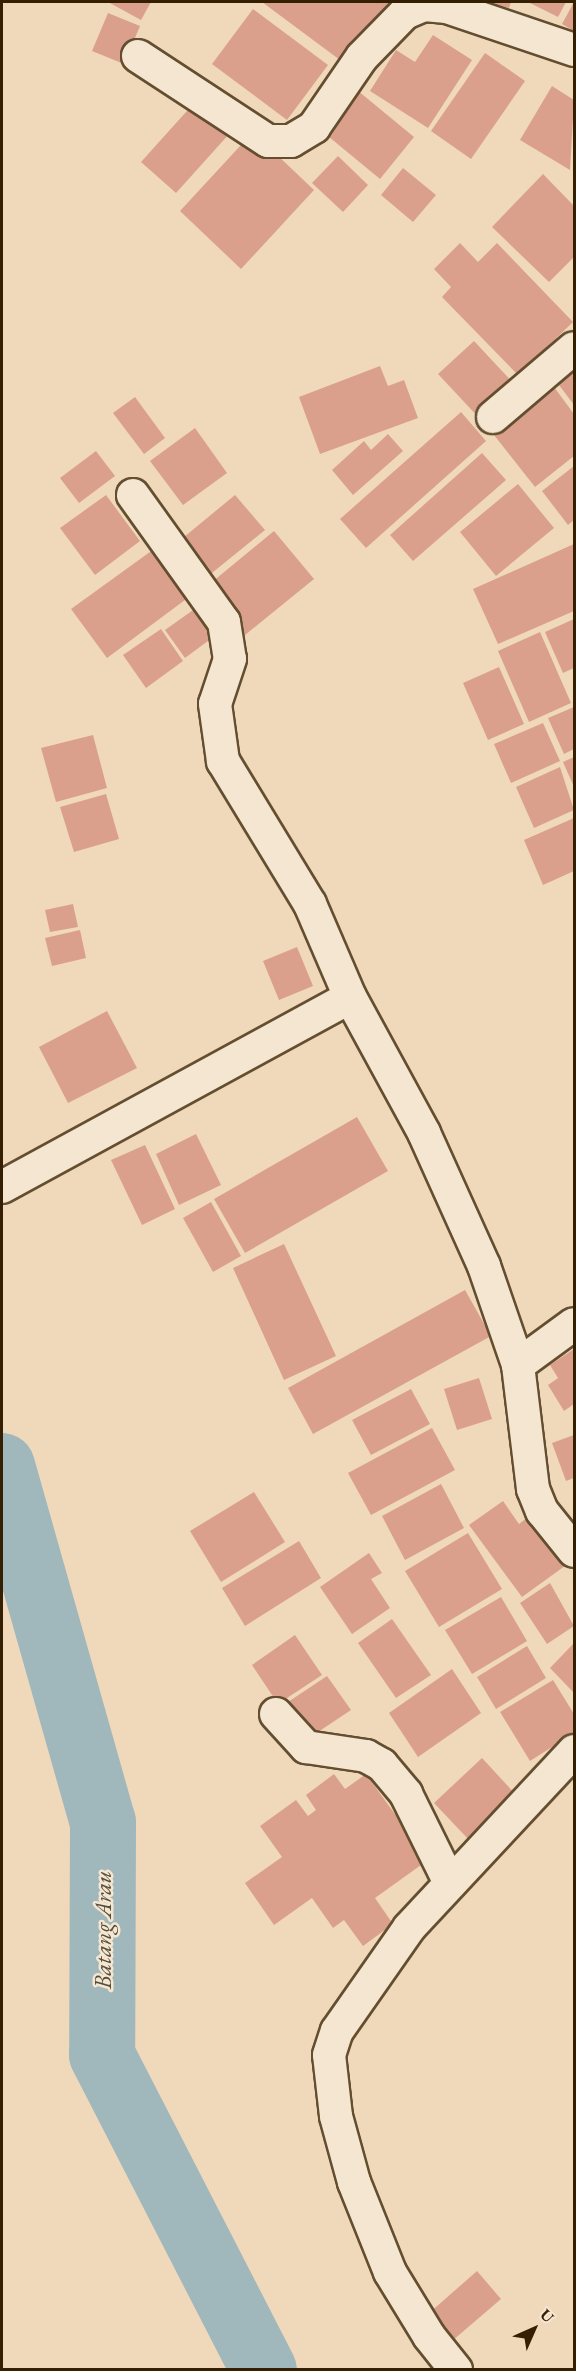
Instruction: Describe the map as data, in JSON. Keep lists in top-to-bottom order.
{
  "water": ["Batang Arau"],
  "north": "top right"
}
